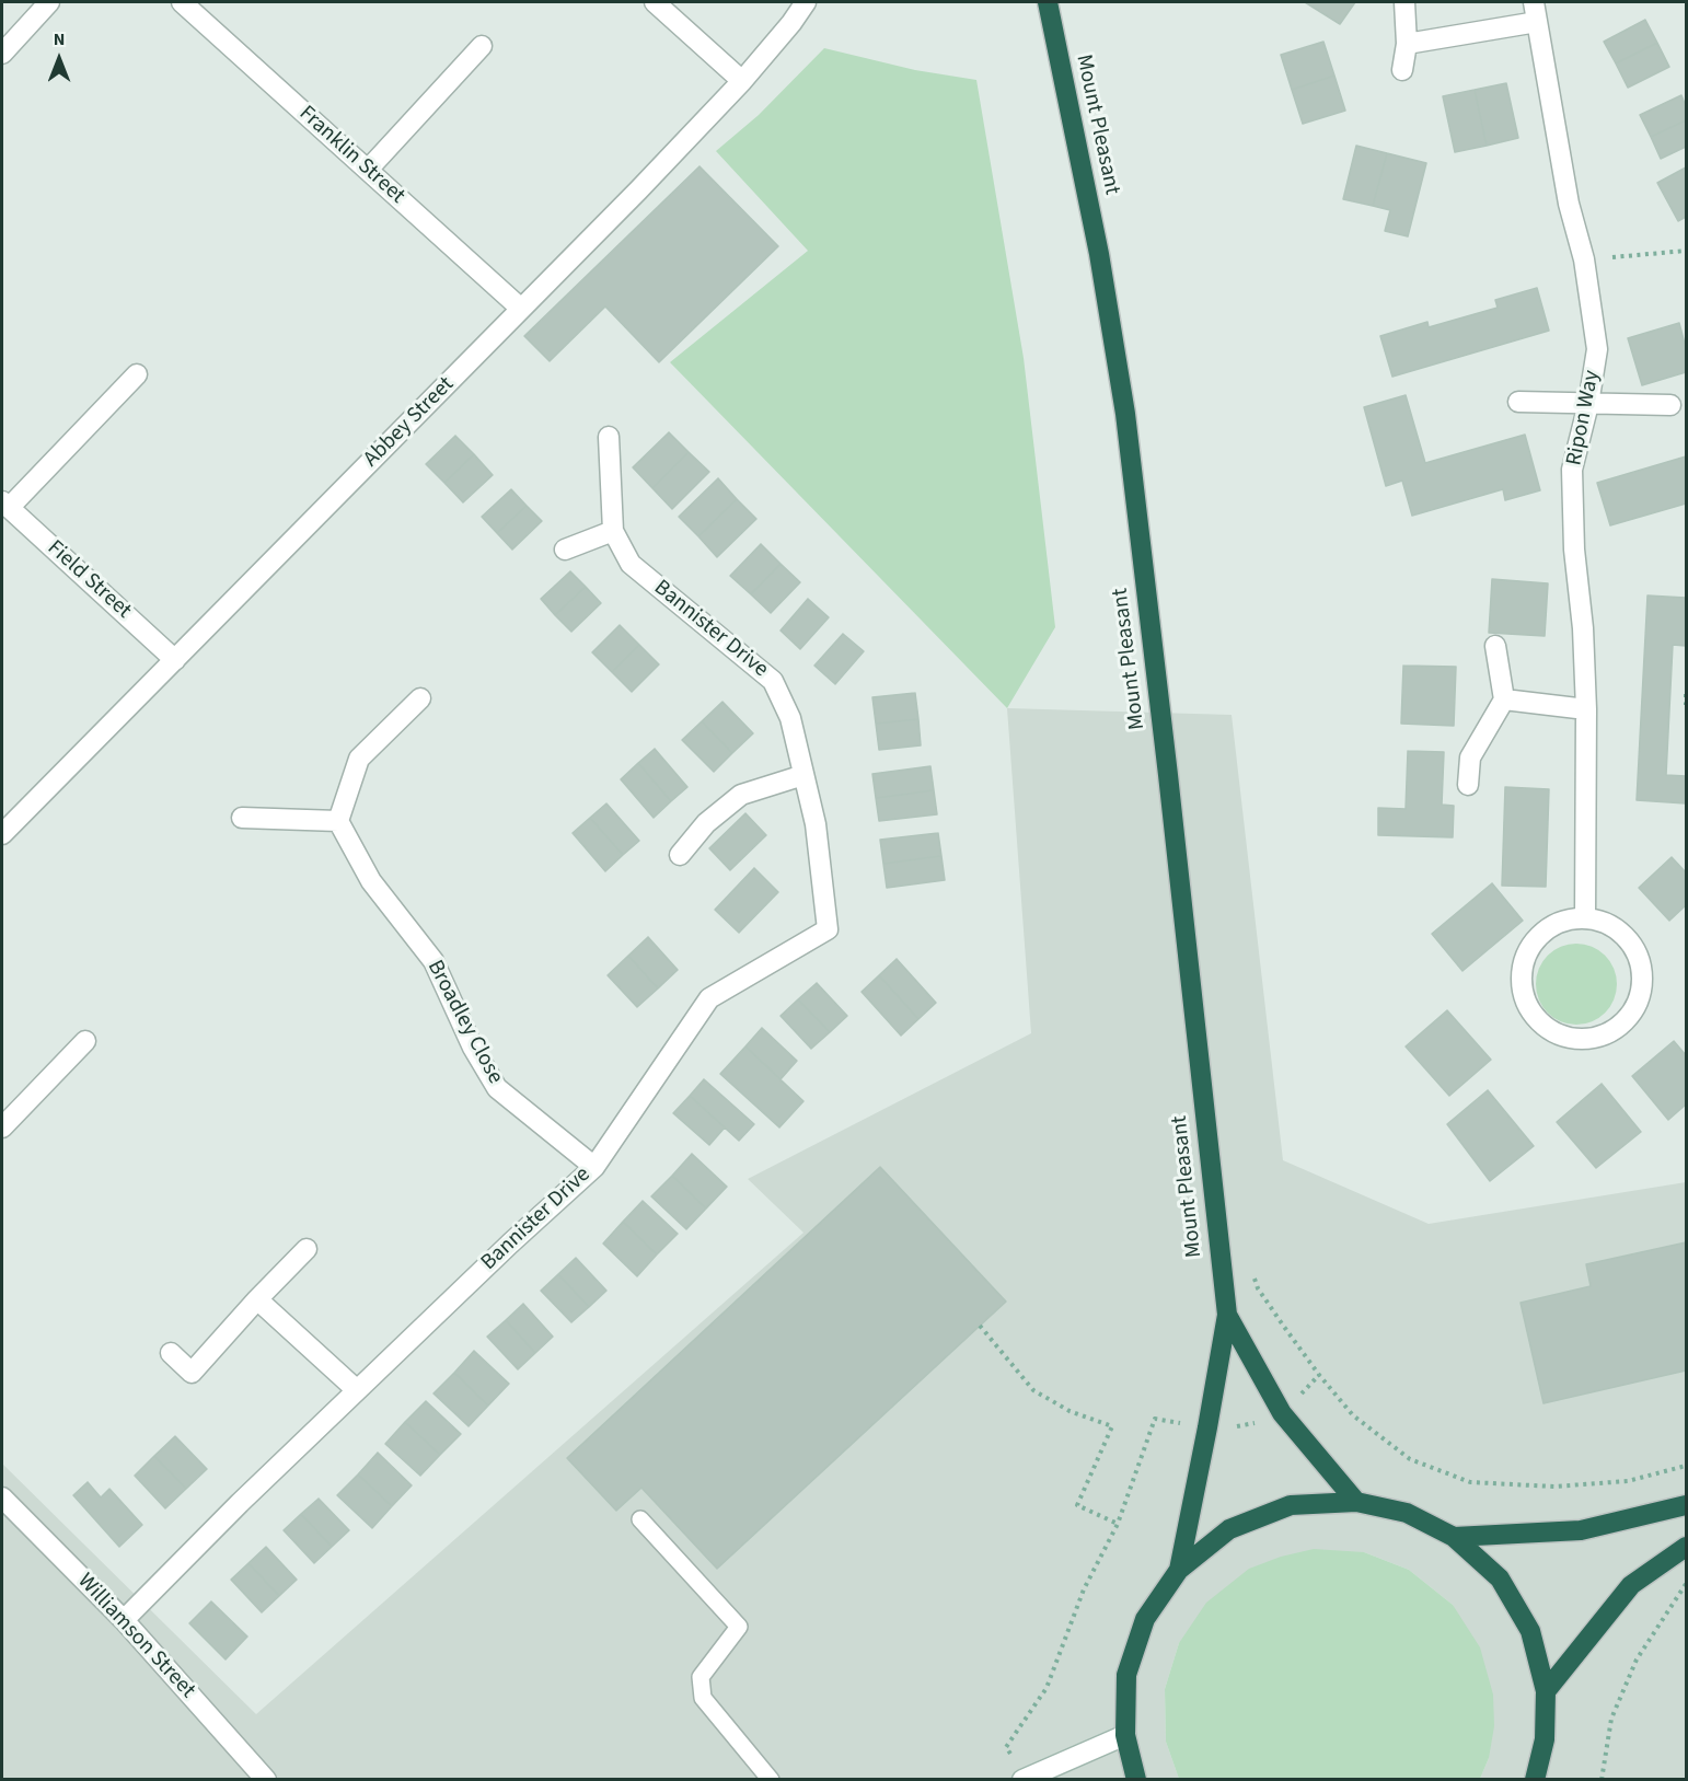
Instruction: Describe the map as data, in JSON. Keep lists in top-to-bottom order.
{
  "streets": {
    "highway": ["Mount Pleasant"],
    "street": [
      "Franklin Street",
      "Ripon Way",
      "Abbey Street",
      "Field Street",
      "Bannister Drive",
      "Broadley Close",
      "Williamson Street"
    ]
  },
  "crossings": [
    ["Franklin Street", "Abbey Street"],
    ["Abbey Street", "Field Street"],
    ["Bannister Drive", "Broadley Close"],
    ["Bannister Drive", "Williamson Street"]
  ],
  "north": "top"
}
